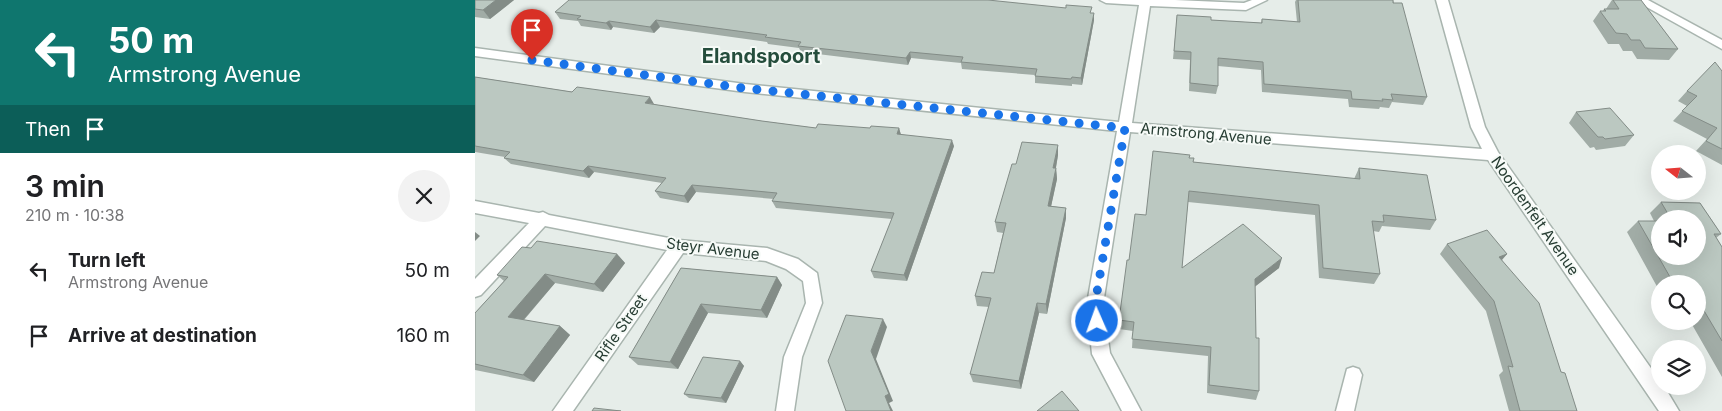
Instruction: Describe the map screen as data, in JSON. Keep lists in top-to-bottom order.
{
  "streets": {
    "street": [
      "Armstrong Avenue",
      "Noordenfelt Avenue",
      "Steyr Avenue",
      "Rifle Street"
    ]
  },
  "crossings": [
    ["Armstrong Avenue", "Noordenfelt Avenue"],
    ["Steyr Avenue", "Rifle Street"]
  ],
  "districts": ["Elandspoort"],
  "north": "left",
  "page": {
    "turn": ["50 m", "Armstrong Avenue"],
    "then": "Then",
    "heading": ["3 min", "210 m · 10:38"],
    "list": [
      {
        "name": "Turn left",
        "note": "Armstrong Avenue",
        "value": "50 m"
      },
      {
        "name": "Arrive at destination",
        "value": "160 m"
      }
    ]
  }
}
